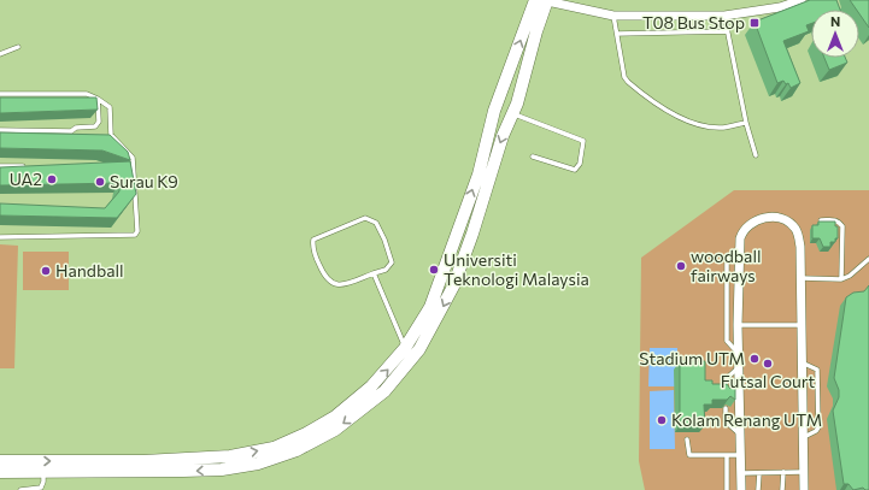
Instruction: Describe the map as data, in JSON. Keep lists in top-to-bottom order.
{
  "places": {
    "transit": ["T08 Bus Stop"],
    "other": [
      "UA2",
      "Surau K9",
      "woodball fairways",
      "Universiti Teknologi Malaysia",
      "Handball",
      "Stadium UTM",
      "Futsal Court",
      "Kolam Renang UTM"
    ]
  },
  "north": "top"
}
